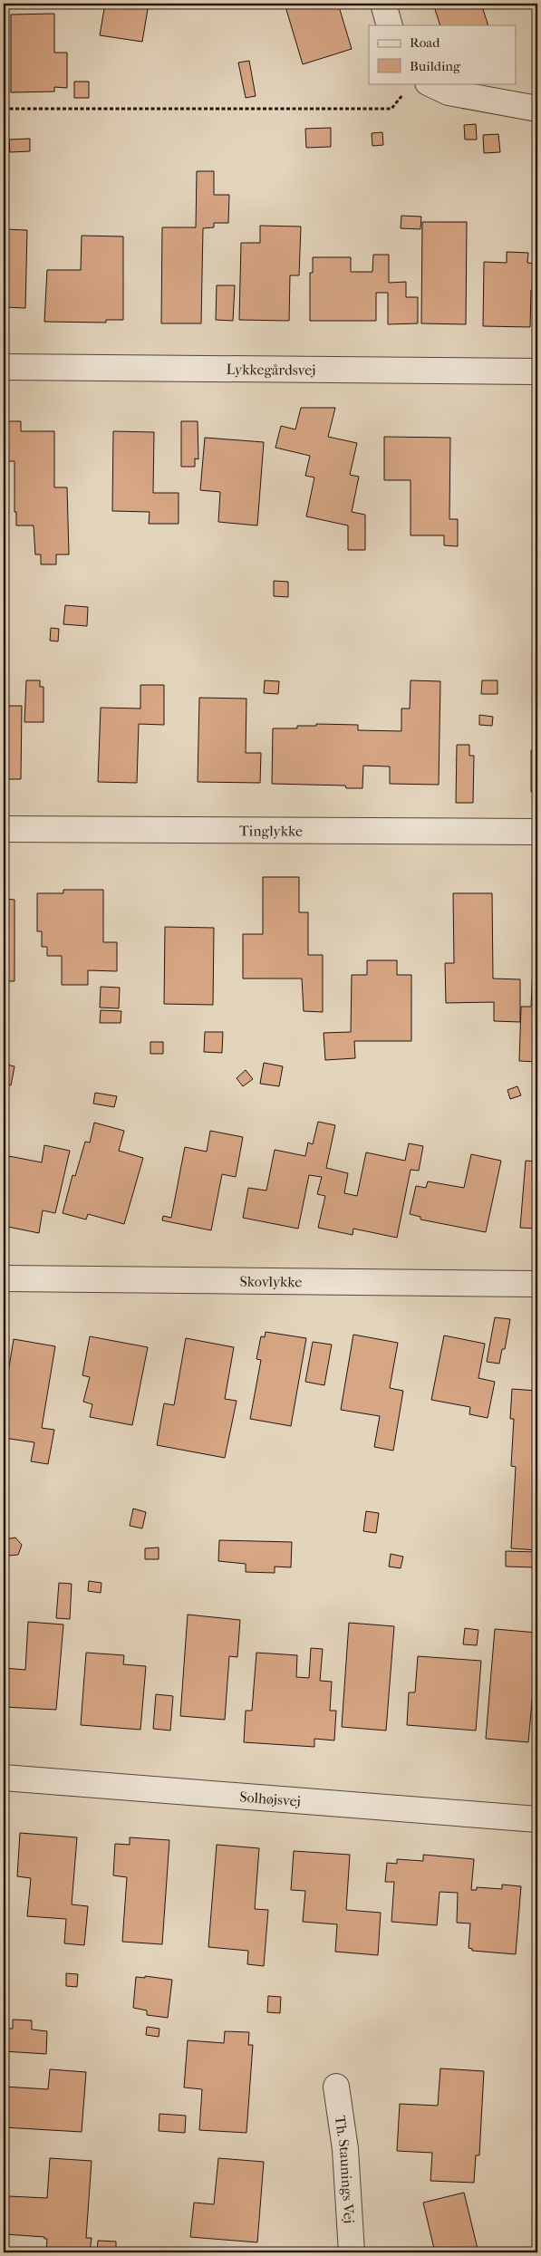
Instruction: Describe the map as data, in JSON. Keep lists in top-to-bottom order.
{
  "streets": {
    "street": [
      "Lykkegårdsvej",
      "Tinglykke",
      "Skovlykke",
      "Solhøjsvej",
      "Th. Staunings Vej"
    ]
  },
  "legend": ["Road", "Building"]
}
